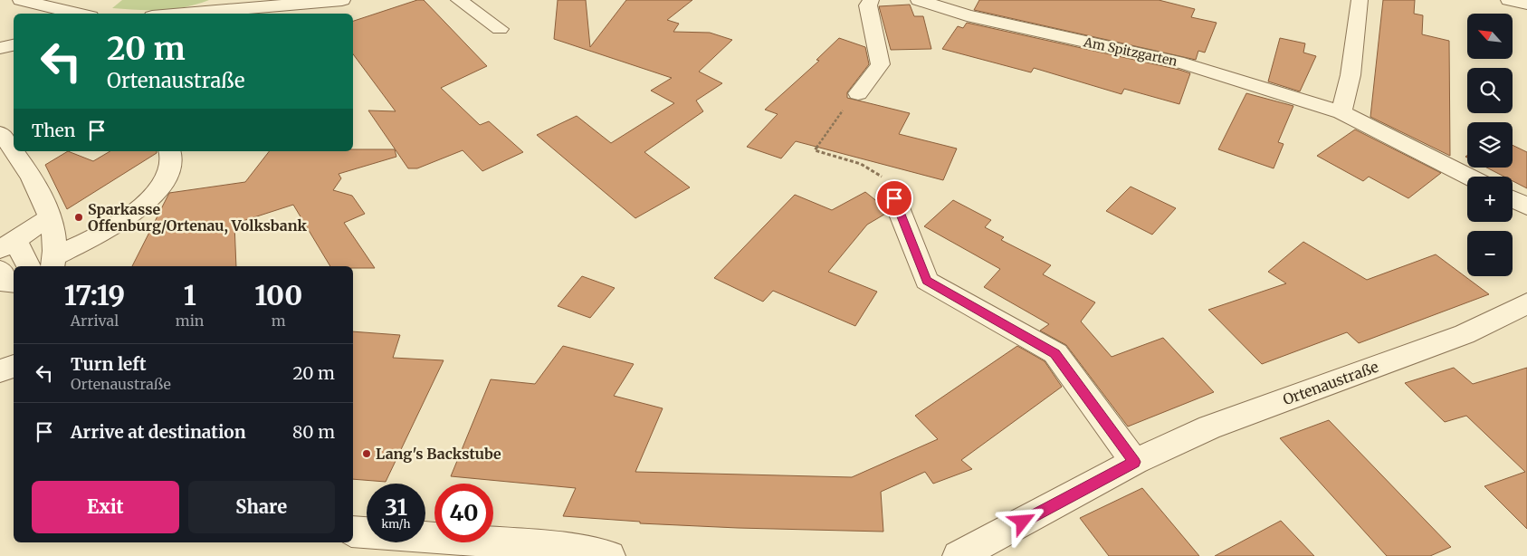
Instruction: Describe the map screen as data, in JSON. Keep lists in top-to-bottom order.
{
  "streets": {
    "street": ["Am Spitzgarten", "Ortenaustraße"]
  },
  "places": ["Sparkasse Offenburg/Ortenau, Volksbank", "Lang's Backstube"],
  "north": "top left",
  "page": {
    "map_buttons": ["+", "−"],
    "turn": ["20 m", "Ortenaustraße"],
    "then": "Then",
    "eta": [
      "17:19",
      "Arrival",
      "1",
      "min",
      "100",
      "m"
    ],
    "list": [
      {
        "name": "Turn left",
        "note": "Ortenaustraße",
        "value": "20 m"
      },
      {
        "name": "Arrive at destination",
        "value": "80 m"
      }
    ],
    "buttons": ["Exit", "Share"],
    "speed": "31 km/h",
    "limit": "40"
  }
}
